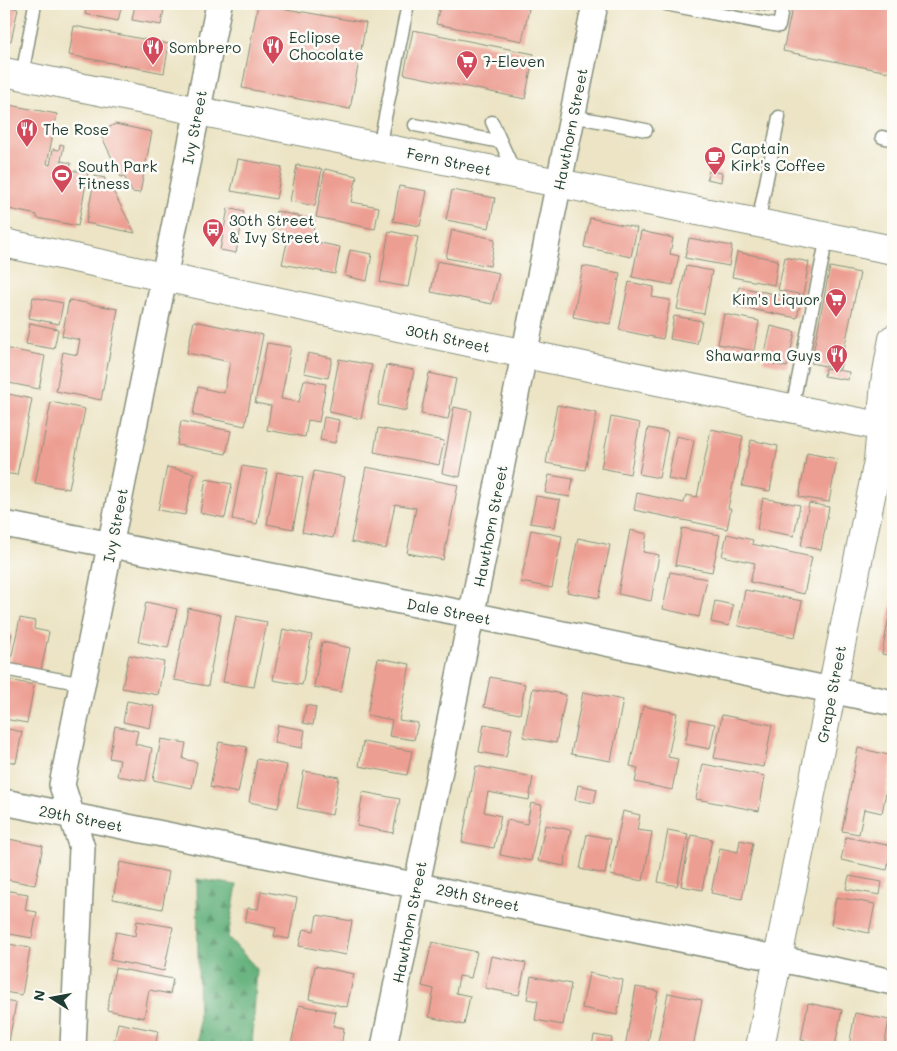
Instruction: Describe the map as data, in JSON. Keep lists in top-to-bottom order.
{
  "streets": {
    "street": [
      "Ivy Street",
      "Hawthorn Street",
      "Fern Street",
      "30th Street",
      "Dale Street",
      "Grape Street",
      "29th Street"
    ]
  },
  "crossings": [
    ["Ivy Street", "Fern Street"],
    ["Ivy Street", "30th Street"],
    ["Ivy Street", "Dale Street"],
    ["Ivy Street", "29th Street"],
    ["Hawthorn Street", "Fern Street"],
    ["Hawthorn Street", "30th Street"],
    ["Hawthorn Street", "Dale Street"],
    ["Hawthorn Street", "29th Street"],
    ["30th Street", "Grape Street"],
    ["Dale Street", "Grape Street"],
    ["Grape Street", "29th Street"]
  ],
  "places": {
    "restaurant": [
      "Eclipse Chocolate",
      "Sombrero",
      "The Rose",
      "Shawarma Guys"
    ],
    "supermarket": ["7-Eleven", "Kim's Liquor"],
    "cafe": ["Captain Kirk's Coffee"],
    "sports": ["South Park Fitness"],
    "bus stop": ["30th Street & Ivy Street"]
  },
  "north": "left"
}
